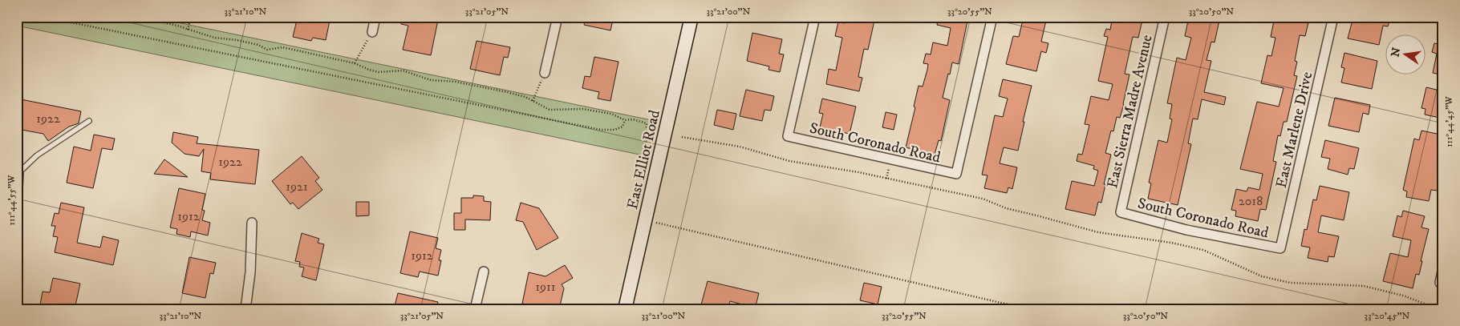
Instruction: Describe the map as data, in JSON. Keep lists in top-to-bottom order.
{
  "streets": {
    "main road": ["East Elliot Road"],
    "street": ["East Sierra Madre Avenue", "East Marlene Drive", "South Coronado Road"]
  },
  "crossings": [
    ["East Sierra Madre Avenue", "South Coronado Road"],
    ["East Marlene Drive", "South Coronado Road"]
  ],
  "house_numbers": [
    "1922",
    "1922",
    "1921",
    "2018",
    "1912",
    "1912",
    "1911"
  ],
  "north": "left",
  "coordinates": [
    "33°21'10\"N",
    "33°21'05\"N",
    "33°21'00\"N",
    "33°20'55\"N",
    "33°20'50\"N",
    "111°44'45\"W",
    "111°44'55\"W",
    "33°20'45\"N"
  ]
}
